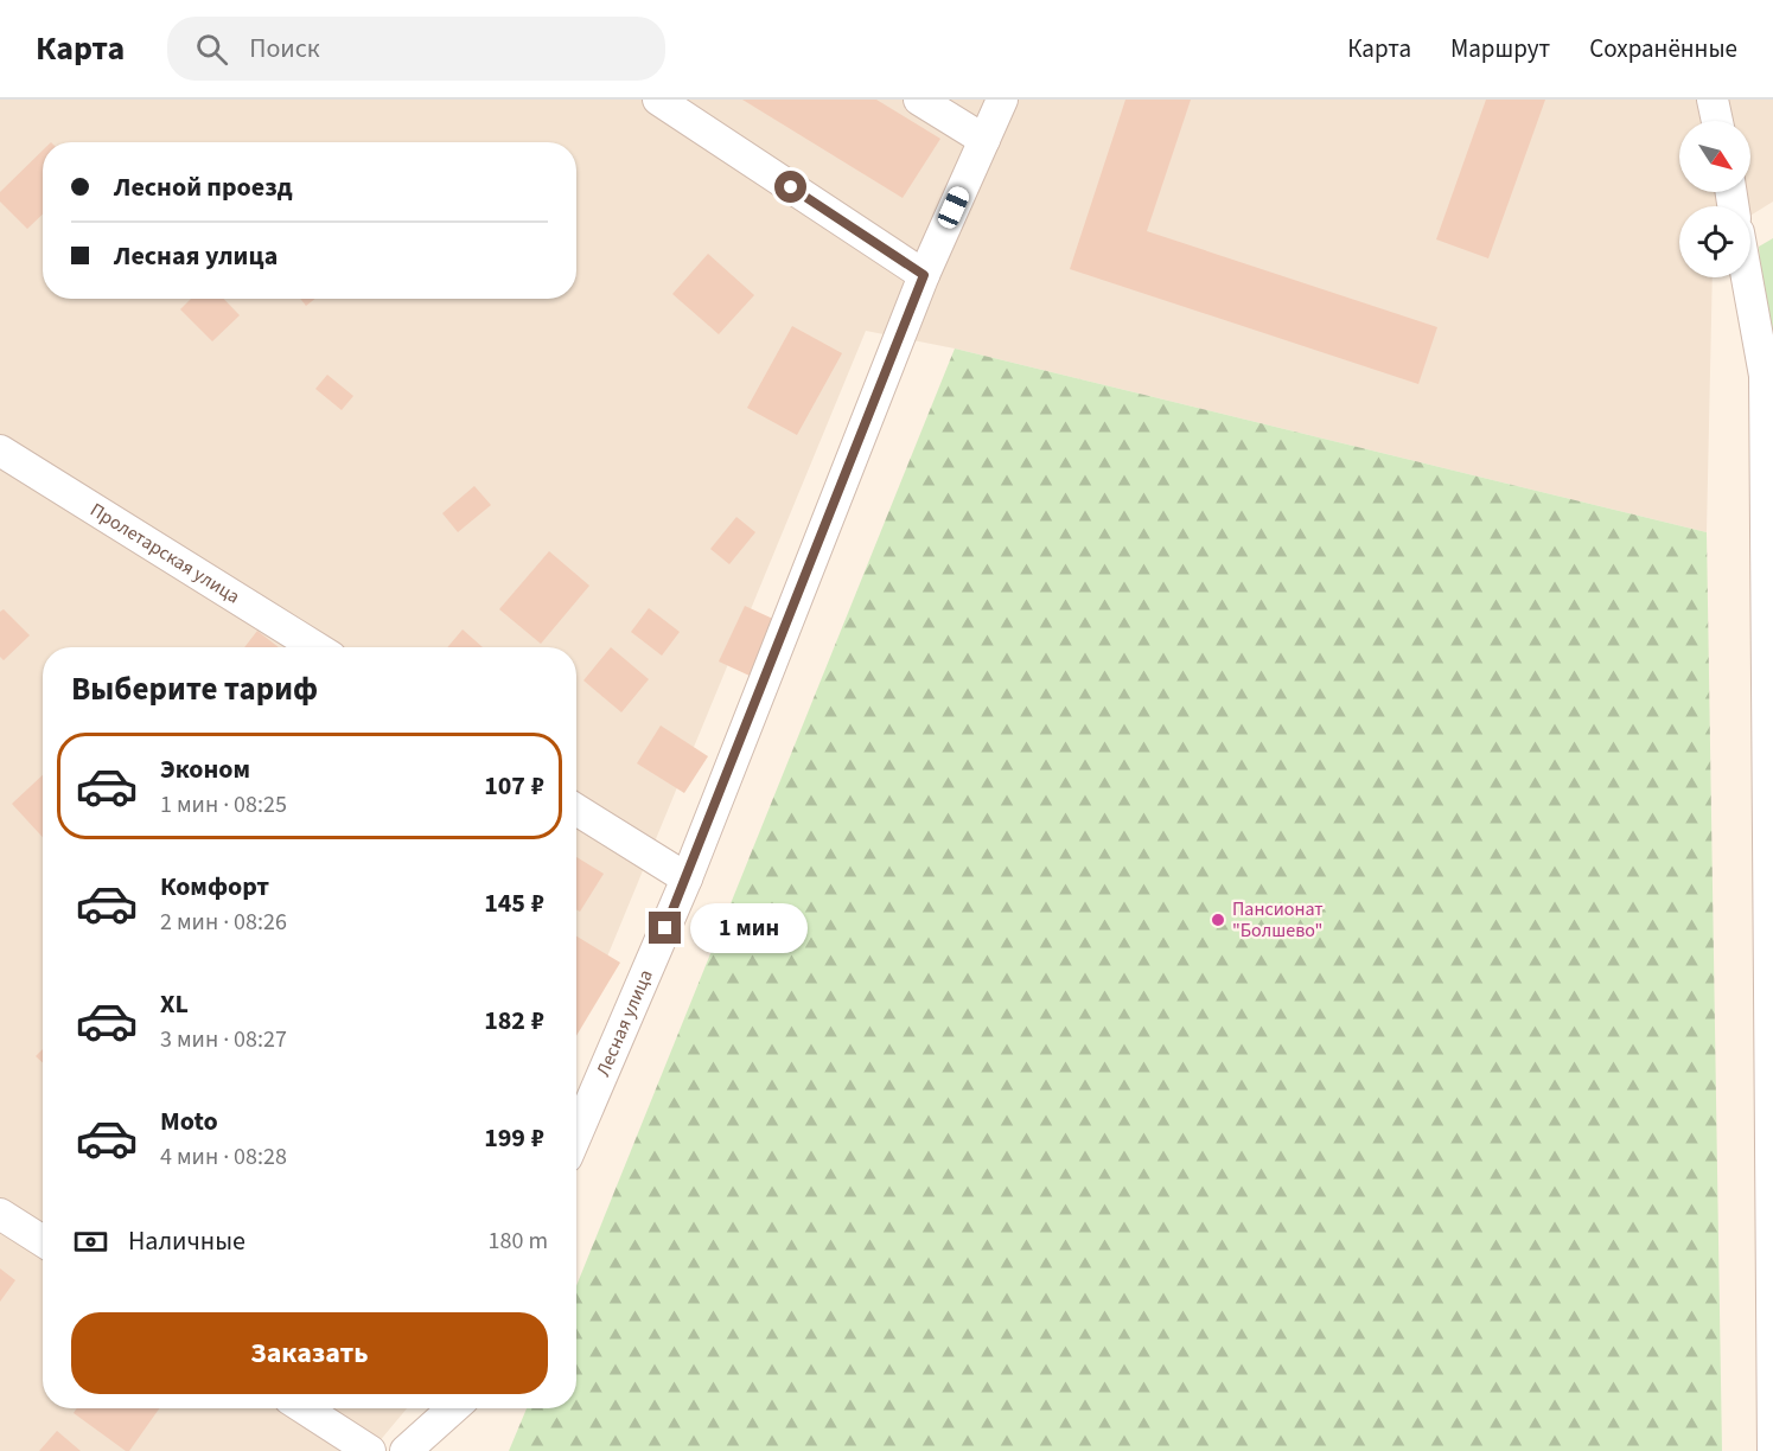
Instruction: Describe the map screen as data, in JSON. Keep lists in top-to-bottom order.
{
  "streets": {
    "street": ["Пролетарская улица", "Лесная улица"]
  },
  "places": ["Пансионат \"Болшево\""],
  "north": "bottom right",
  "page": {
    "header": "Карта",
    "search": "Поиск",
    "nav": ["Карта", "Маршрут", "Сохранённые"],
    "banner": ["Лесной проезд", "Лесная улица"],
    "heading": "Выберите тариф",
    "list": [
      {
        "name": "Эконом",
        "note": "1 мин · 08:25",
        "value": "107 ₽"
      },
      {
        "name": "Комфорт",
        "note": "2 мин · 08:26",
        "value": "145 ₽"
      },
      {
        "name": "XL",
        "note": "3 мин · 08:27",
        "value": "182 ₽"
      },
      {
        "name": "Moto",
        "note": "4 мин · 08:28",
        "value": "199 ₽"
      }
    ],
    "bubble": "1 мин",
    "pay": ["Наличные", "180 m"],
    "buttons": "Заказать"
  }
}
